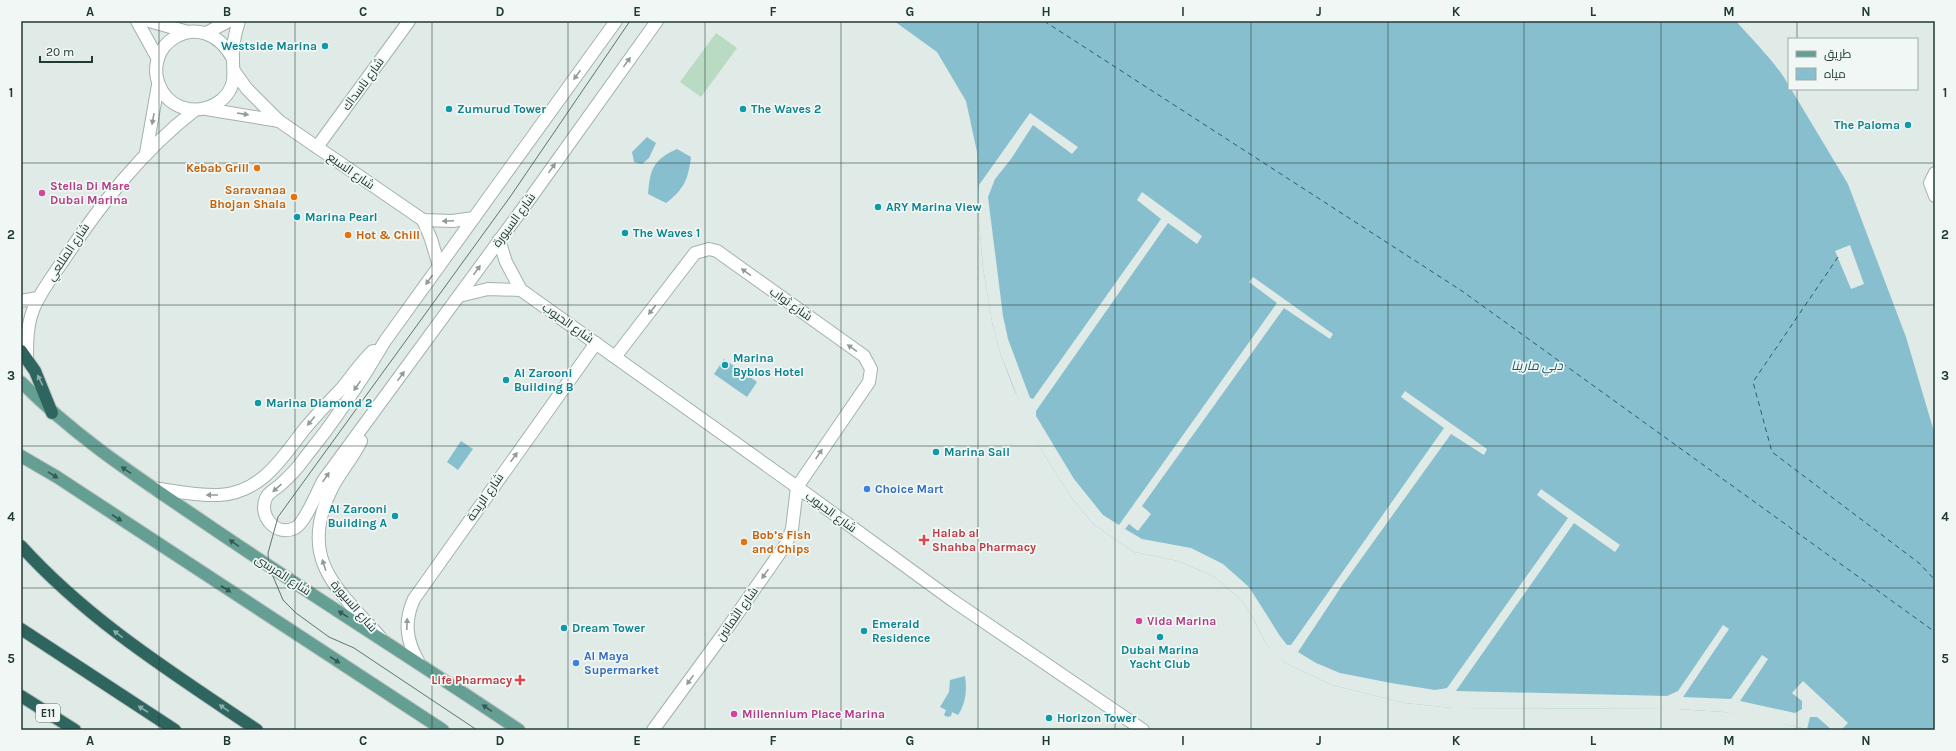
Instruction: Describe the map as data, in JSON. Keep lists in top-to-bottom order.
{
  "streets": {
    "highway": ["E11"],
    "main road": ["شارع المرسى"],
    "street": [
      "شارع ناسداك",
      "شارع السبع",
      "شارع السيورة",
      "شارع المللعي",
      "شارع ثواب",
      "شارع الحبوب",
      "شارع الريحة",
      "شارع الثمانين"
    ]
  },
  "crossings": [
    ["شارع ناسداك", "شارع السبع"],
    ["شارع السبع", "شارع المللعي"],
    ["شارع السيورة", "شارع الحبوب"],
    ["شارع السيورة", "شارع المرسى"],
    ["شارع ثواب", "شارع الحبوب"],
    ["شارع ثواب", "شارع الثمانين"],
    ["شارع الحبوب", "شارع الريحة"],
    ["شارع الحبوب", "شارع الثمانين"],
    ["شارع الريحة", "شارع المرسى"]
  ],
  "one_way": ["شارع الريحة", "شارع الثمانين"],
  "water": ["دبي مارينا"],
  "places": {
    "other": [
      "Westside Marina",
      "Zumurud Tower",
      "The Waves 2",
      "The Paloma",
      "Kebab Grill",
      "Stella Di Mare Dubai Marina",
      "Saravanaa Bhojan Shala",
      "ARY Marina View",
      "Marina Pearl",
      "The Waves 1",
      "Hot & Chill",
      "Marina Byblos Hotel",
      "Al Zarooni Building B",
      "Marina Diamond 2",
      "Marina Sail",
      "Choice Mart",
      "Al Zarooni Building A",
      "Bob’s Fish and Chips",
      "Vida Marina",
      "Dream Tower",
      "Emerald Residence",
      "Dubai Marina Yacht Club",
      "Al Maya Supermarket",
      "Millennium Place Marina",
      "Horizon Tower"
    ],
    "health": ["Halab al Shahba Pharmacy", "Life Pharmacy"]
  },
  "legend": ["طريق", "مياه"],
  "scale_bar": "20 m",
  "grid": {
    "columns": [
      "A",
      "B",
      "C",
      "D",
      "E",
      "F",
      "G",
      "H",
      "I",
      "J",
      "K",
      "L",
      "M",
      "N"
    ],
    "rows": [
      "1",
      "2",
      "3",
      "4",
      "5"
    ]
  }
}
